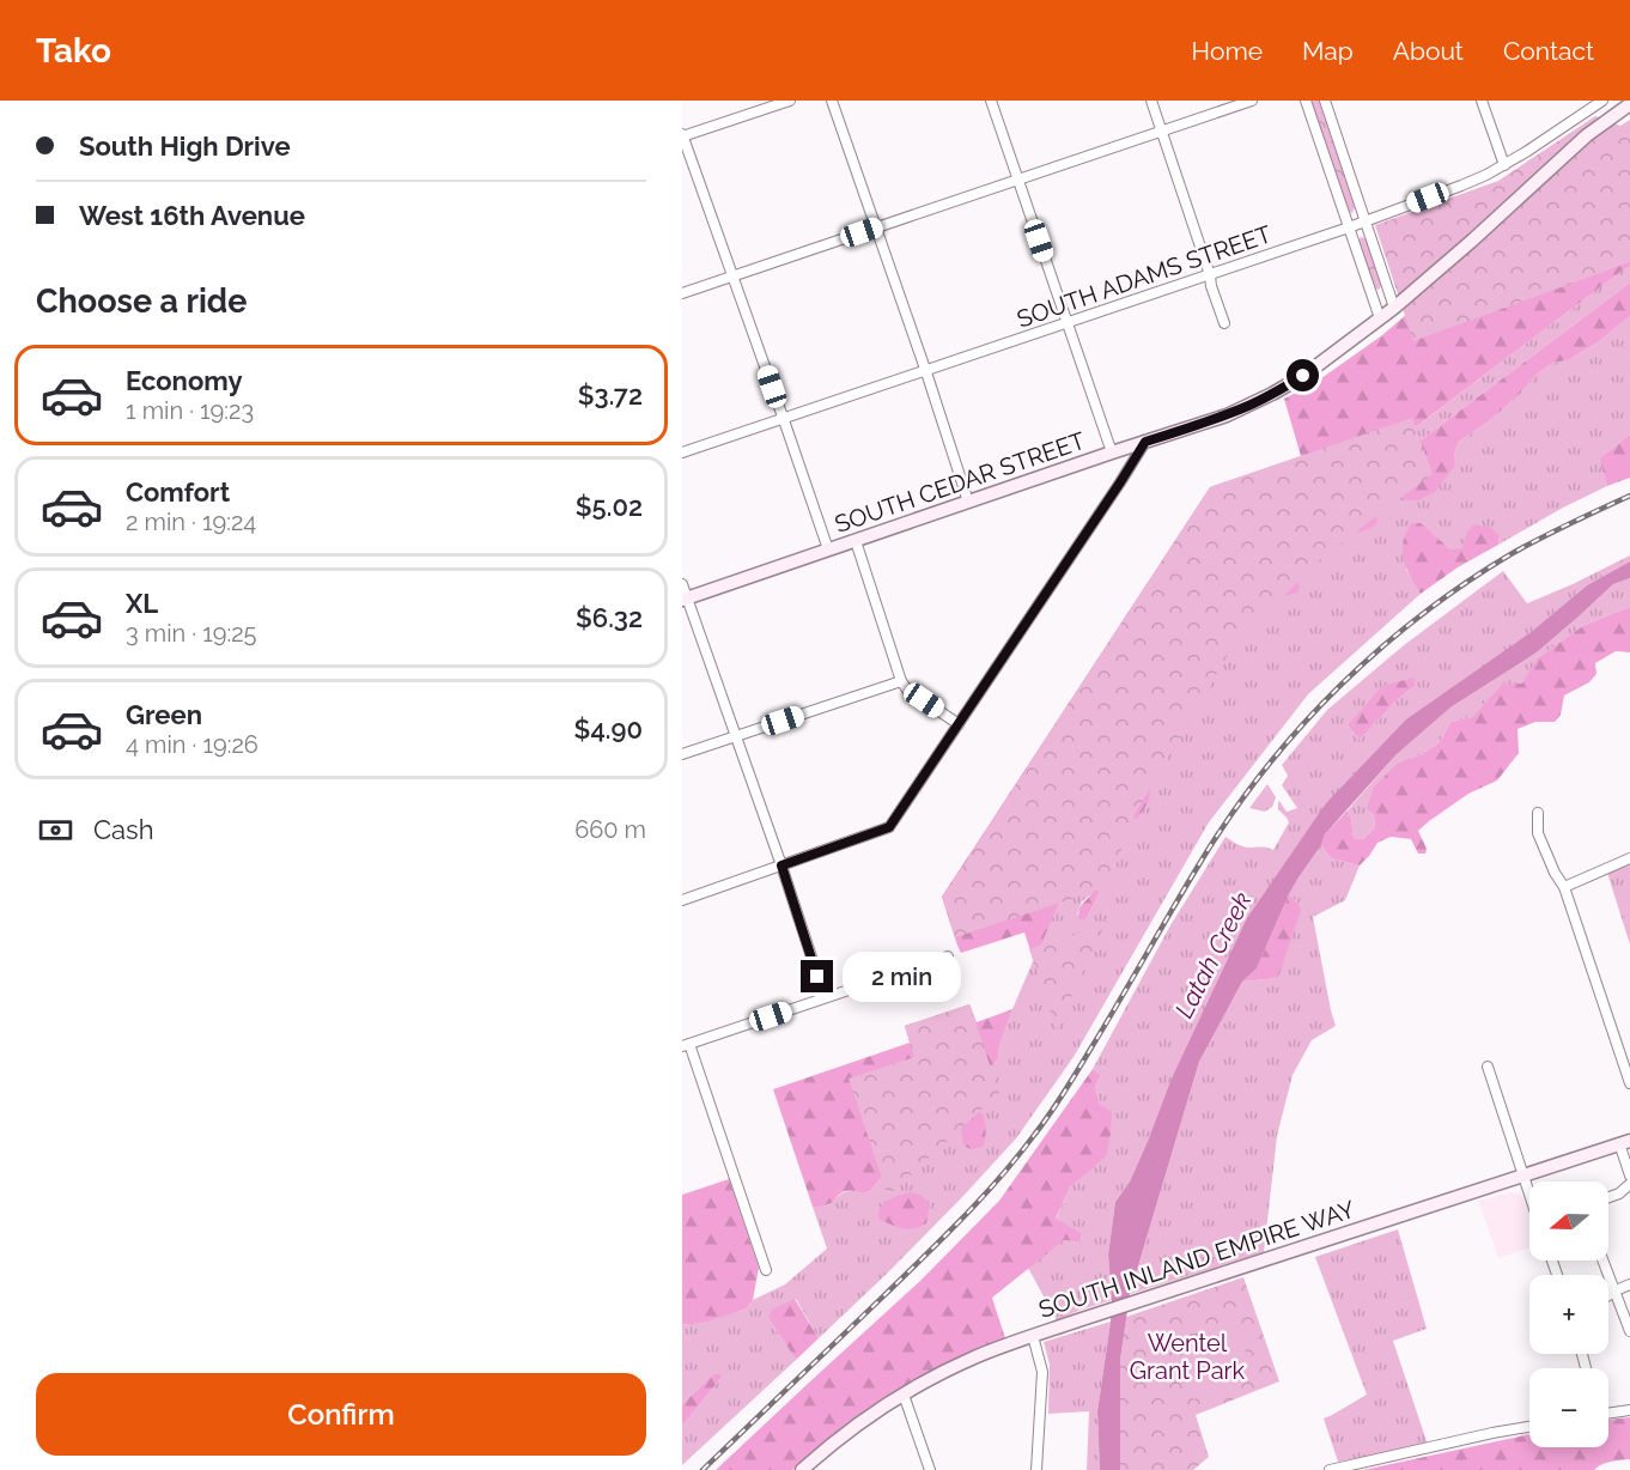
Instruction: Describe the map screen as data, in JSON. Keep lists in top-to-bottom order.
{
  "streets": {
    "main road": ["SOUTH CEDAR STREET", "SOUTH INLAND EMPIRE WAY"],
    "street": ["SOUTH ADAMS STREET"]
  },
  "water": ["Latah Creek"],
  "parks": ["Wentel Grant Park"],
  "north": "left",
  "page": {
    "header": "Tako",
    "nav": [
      "Home",
      "Map",
      "About",
      "Contact"
    ],
    "banner": ["South High Drive", "West 16th Avenue"],
    "heading": "Choose a ride",
    "list": [
      {
        "name": "Economy",
        "note": "1 min · 19:23",
        "value": "$3.72"
      },
      {
        "name": "Comfort",
        "note": "2 min · 19:24",
        "value": "$5.02"
      },
      {
        "name": "XL",
        "note": "3 min · 19:25",
        "value": "$6.32"
      },
      {
        "name": "Green",
        "note": "4 min · 19:26",
        "value": "$4.90"
      }
    ],
    "pay": ["Cash", "660 m"],
    "bubble": "2 min",
    "map_buttons": ["+", "−"],
    "buttons": "Confirm"
  }
}
